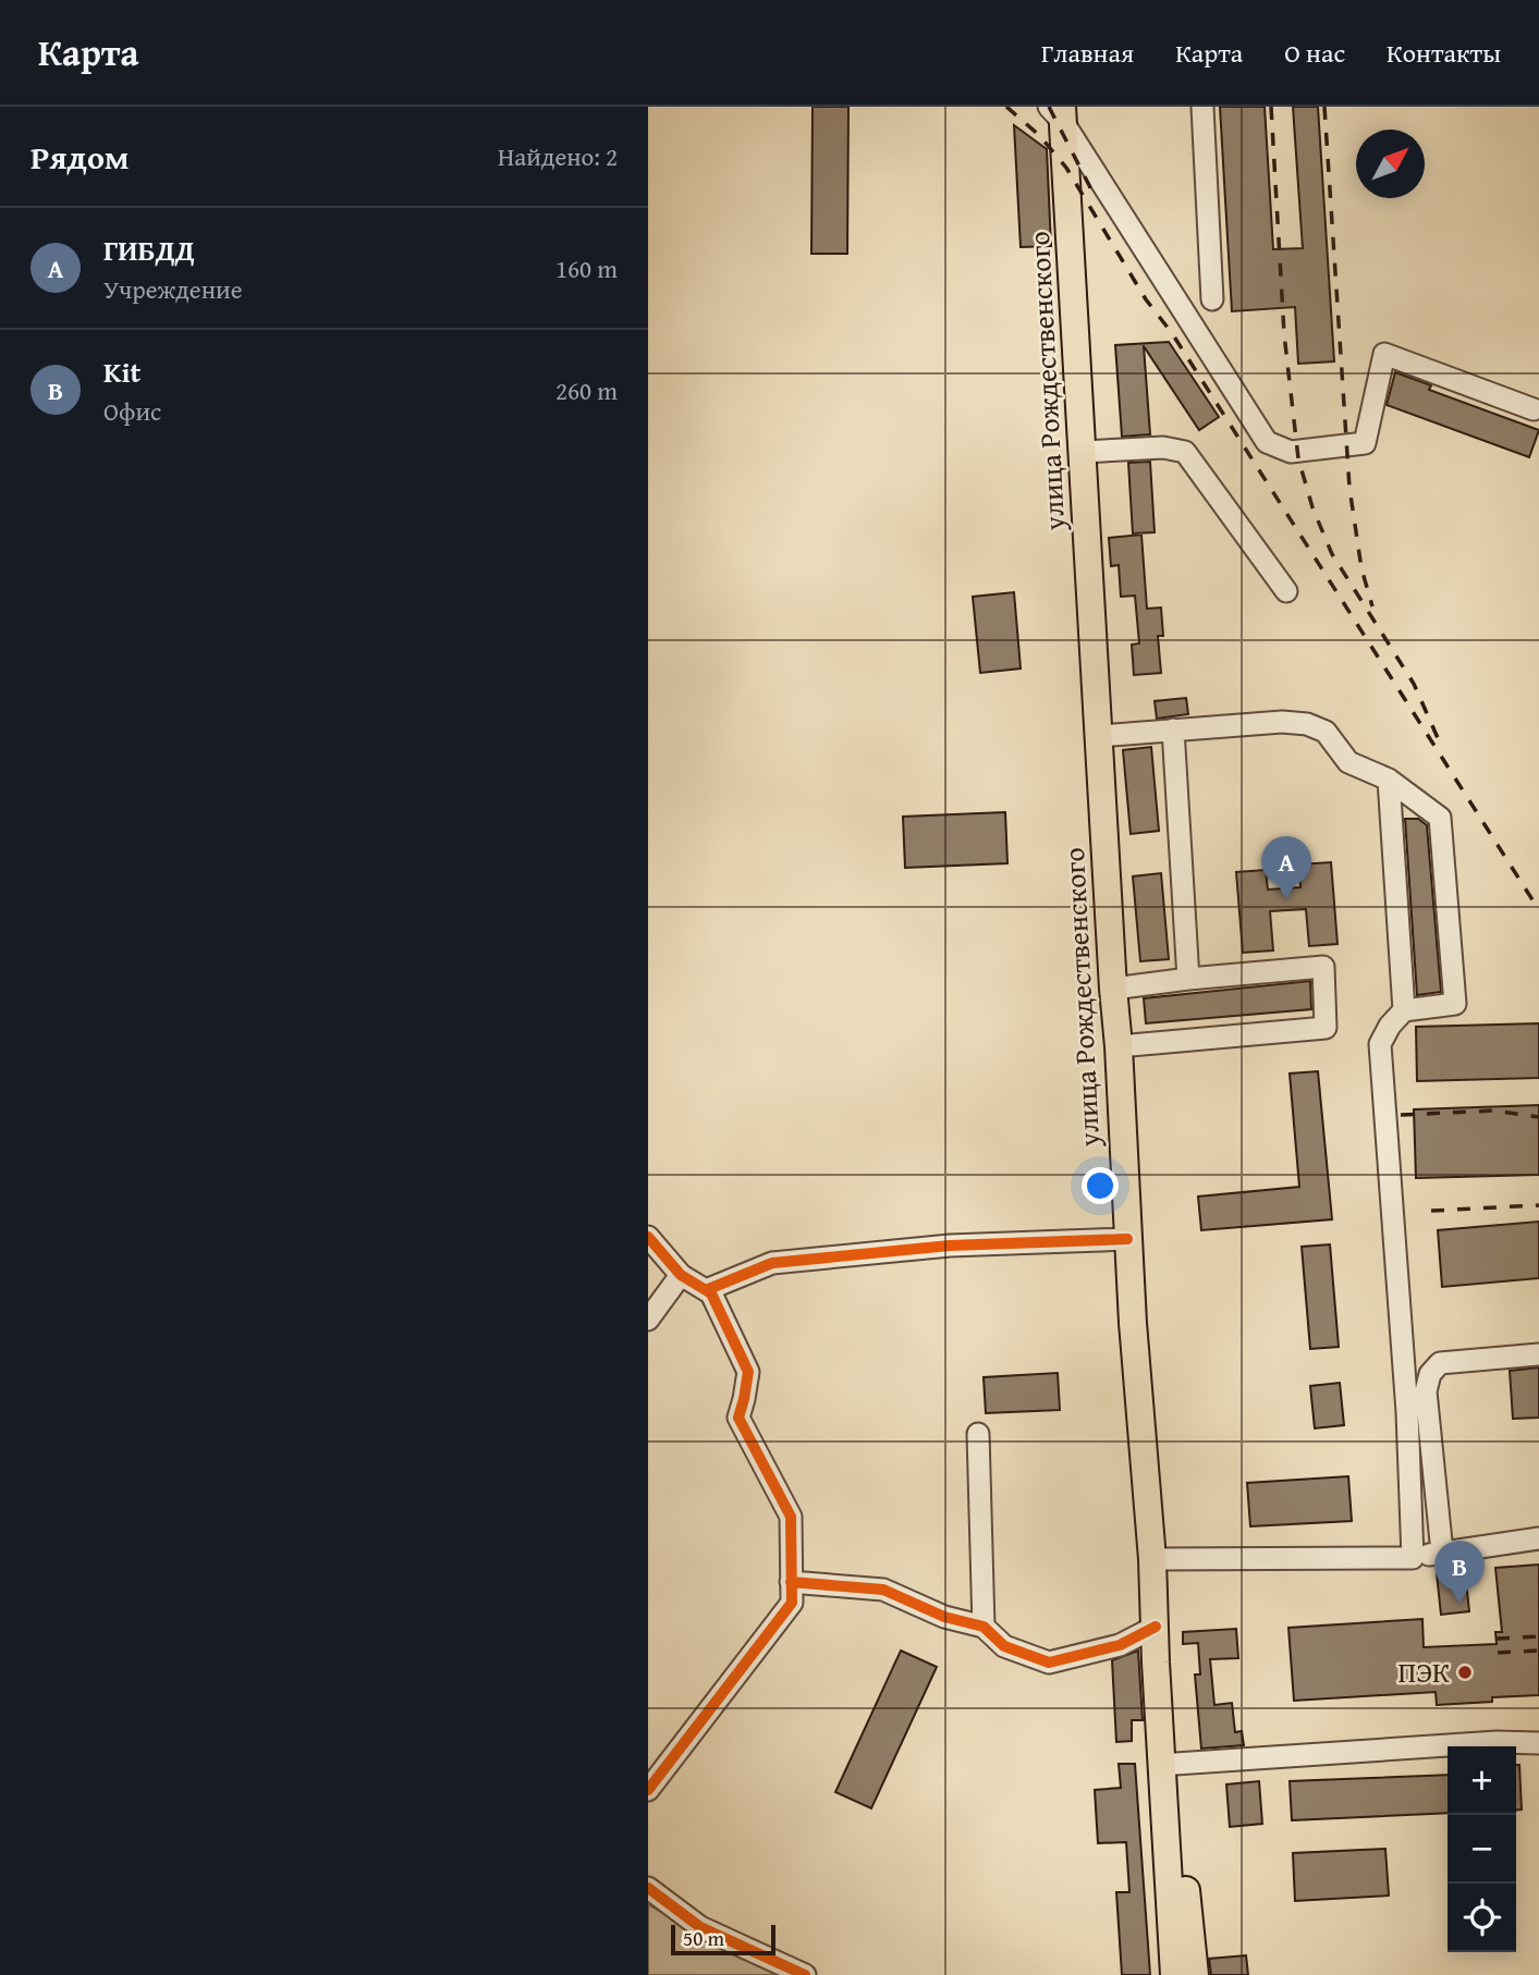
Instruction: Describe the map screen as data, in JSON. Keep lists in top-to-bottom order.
{
  "streets": {
    "main road": ["улица Рождественского"]
  },
  "places": ["ПЭК"],
  "scale_bar": "50 m",
  "north": "top right",
  "page": {
    "header": "Карта",
    "nav": [
      "Главная",
      "Карта",
      "О нас",
      "Контакты"
    ],
    "heading": ["Рядом", "Найдено: 2"],
    "list": [
      {
        "mark": "A",
        "name": "ГИБДД",
        "note": "Учреждение",
        "value": "160 m"
      },
      {
        "mark": "B",
        "name": "Kit",
        "note": "Офис",
        "value": "260 m"
      }
    ],
    "pins": ["A", "B"],
    "map_buttons": ["+", "−"],
    "scale": "50 m"
  }
}
